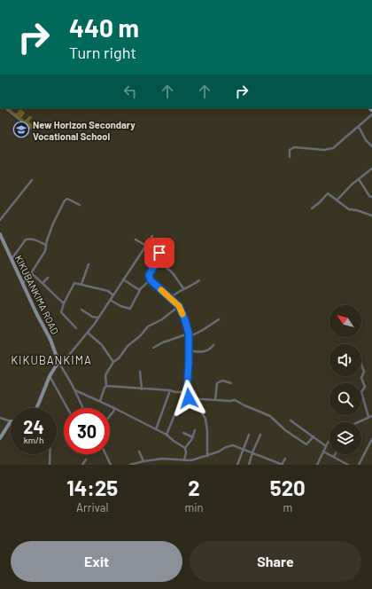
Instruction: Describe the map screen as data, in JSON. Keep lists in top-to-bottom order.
{
  "streets": {
    "street": ["KIKUBANKIMA ROAD"]
  },
  "districts": ["KIKUBANKIMA"],
  "places": {
    "school or university": ["New Horizon Secondary Vocational School"]
  },
  "north": "top left",
  "page": {
    "turn": ["440 m", "Turn right"],
    "speed": "24 km/h",
    "limit": "30",
    "eta": [
      "14:25",
      "Arrival",
      "2",
      "min",
      "520",
      "m"
    ],
    "buttons": ["Exit", "Share"]
  }
}
